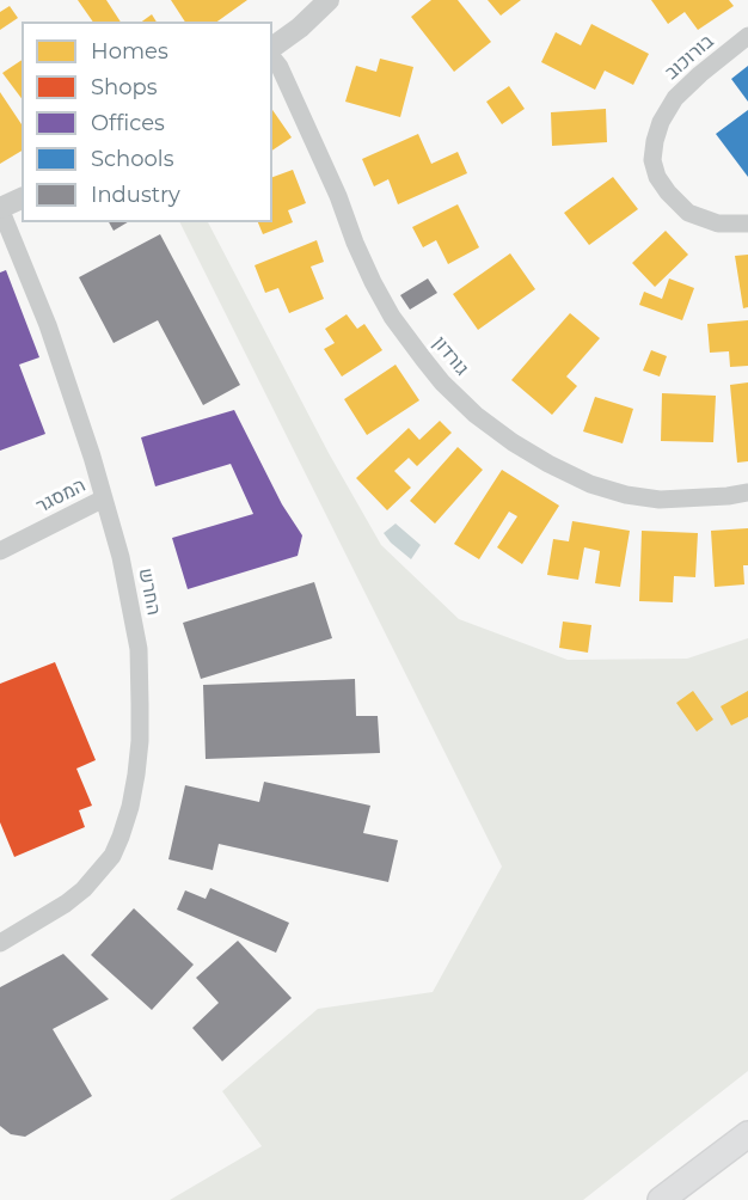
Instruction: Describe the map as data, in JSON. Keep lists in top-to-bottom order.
{
  "streets": {
    "street": [
      "בורוכוב",
      "גורדון",
      "המסגר",
      "החרש"
    ]
  },
  "crossings": [
    ["המסגר", "החרש"]
  ],
  "legend": [
    "Homes",
    "Shops",
    "Offices",
    "Schools",
    "Industry"
  ]
}
